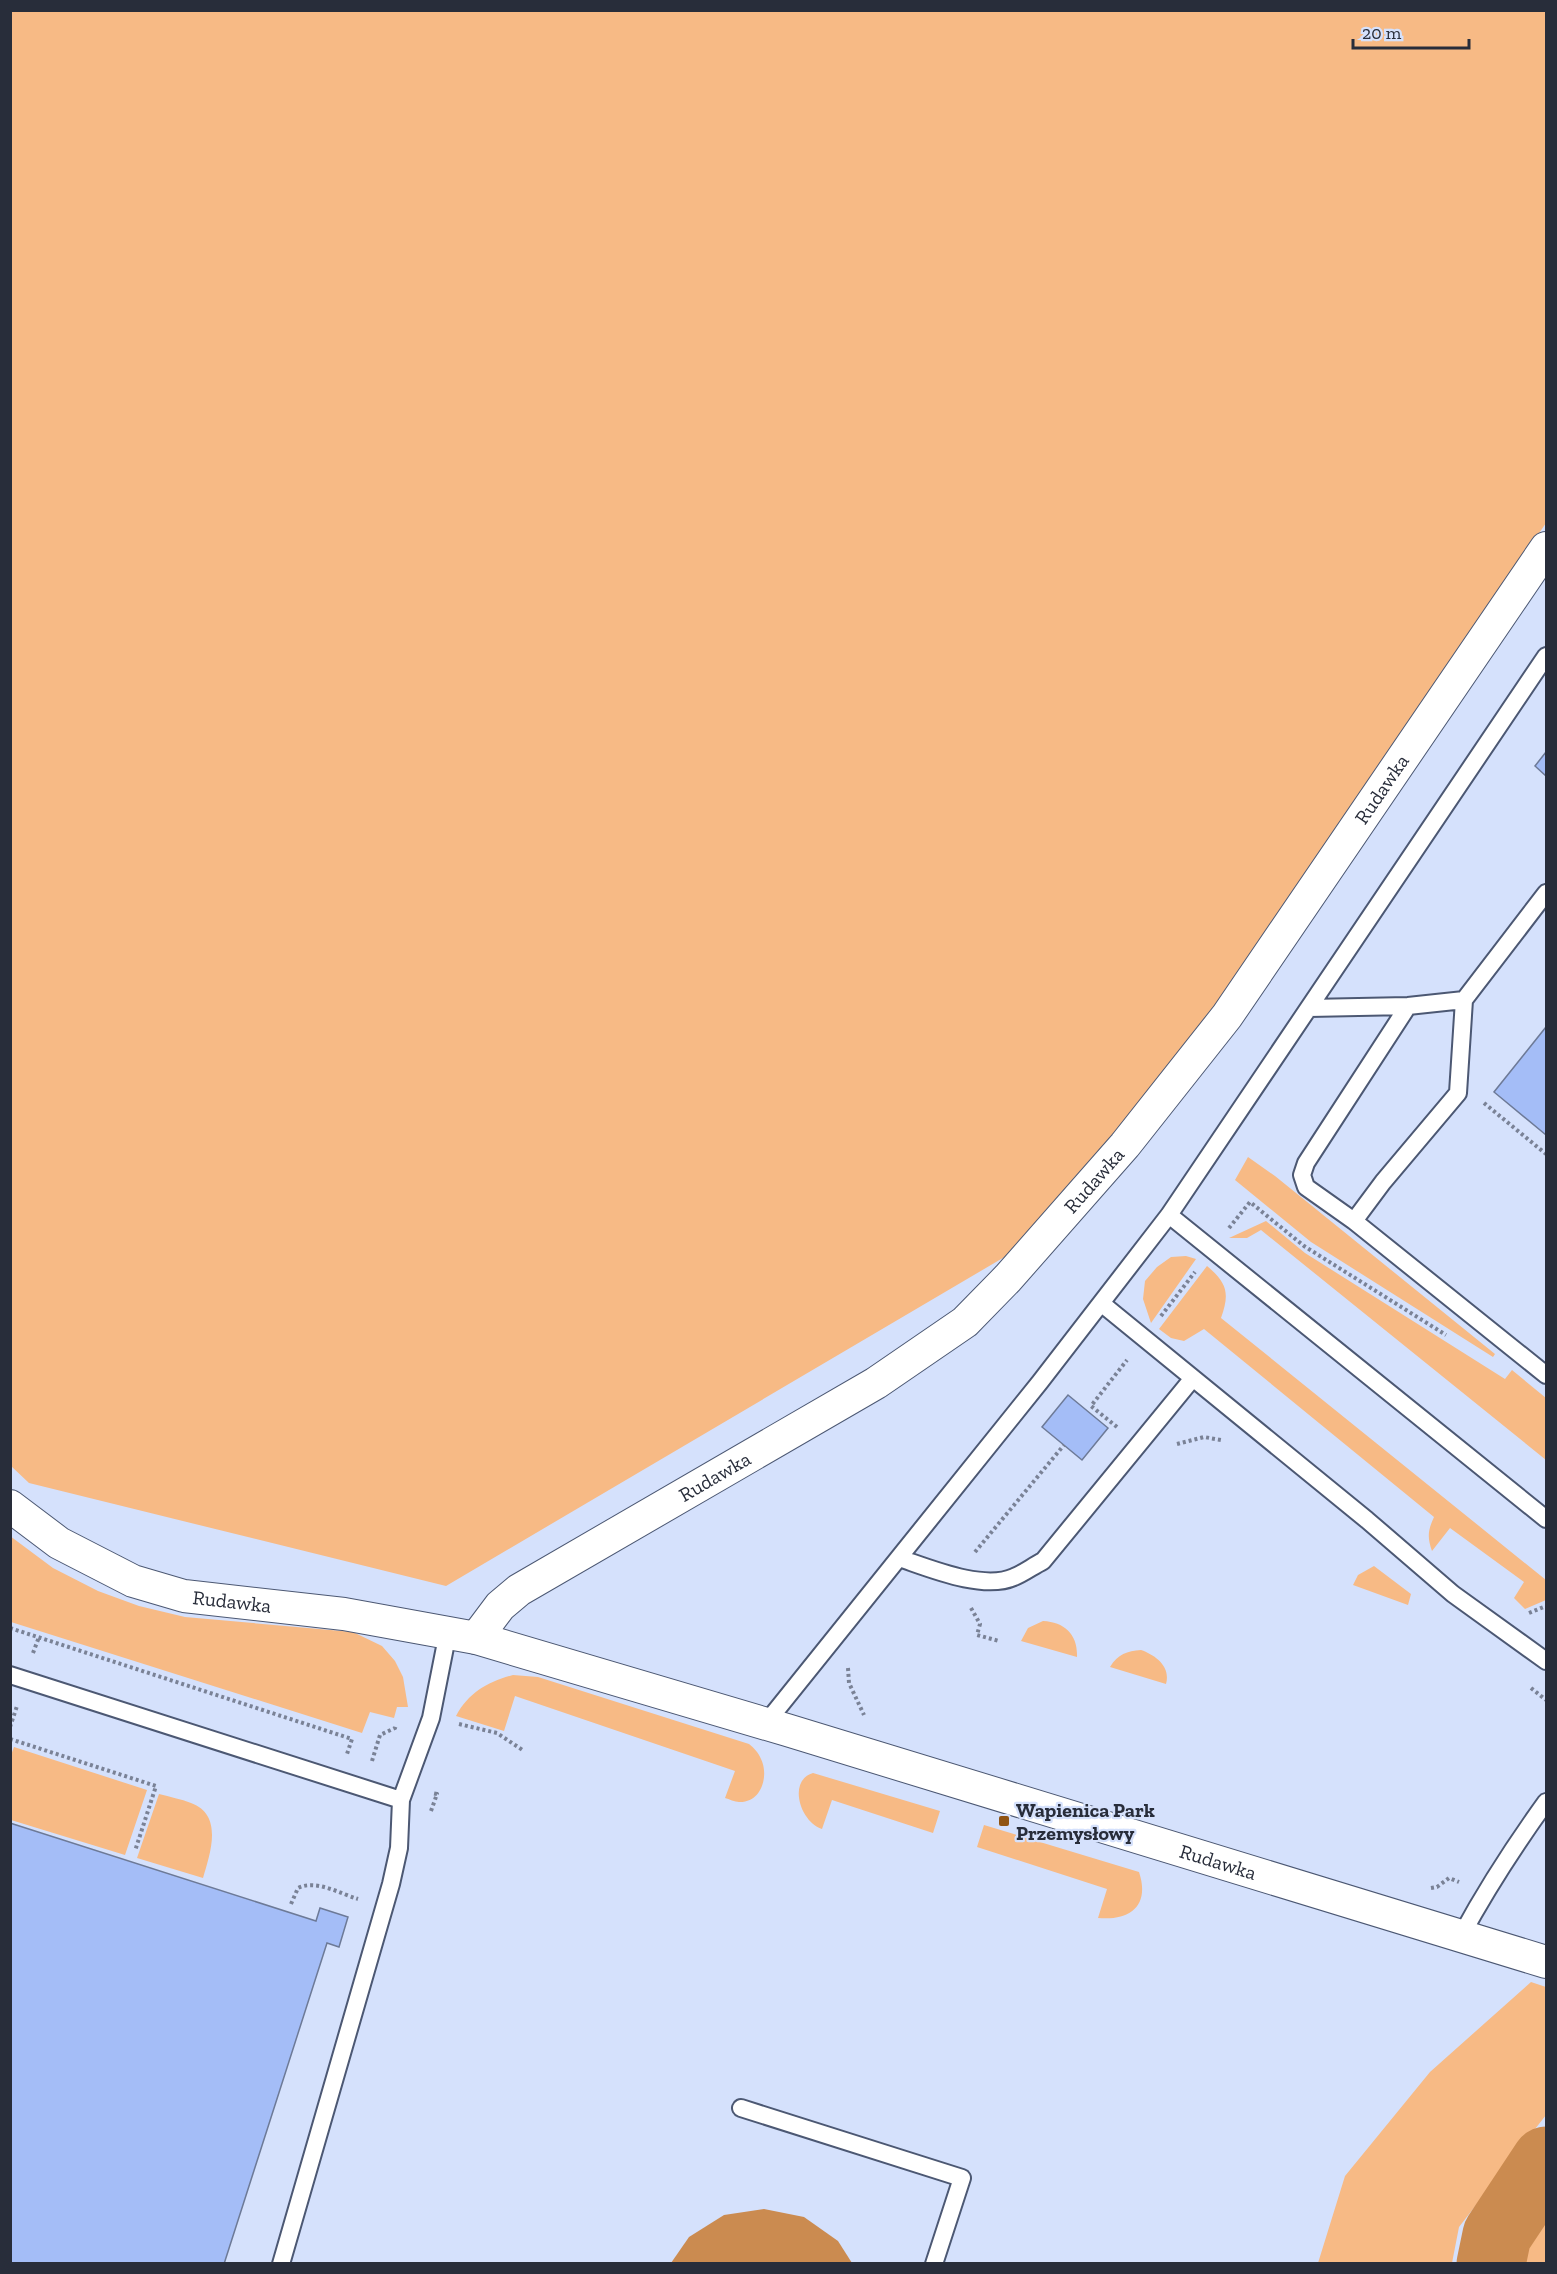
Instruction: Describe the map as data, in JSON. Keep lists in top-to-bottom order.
{
  "streets": {
    "street": ["Rudawka"]
  },
  "places": {
    "transit": ["Wapienica Park Przemysłowy"]
  },
  "scale_bar": "20 m"
}
